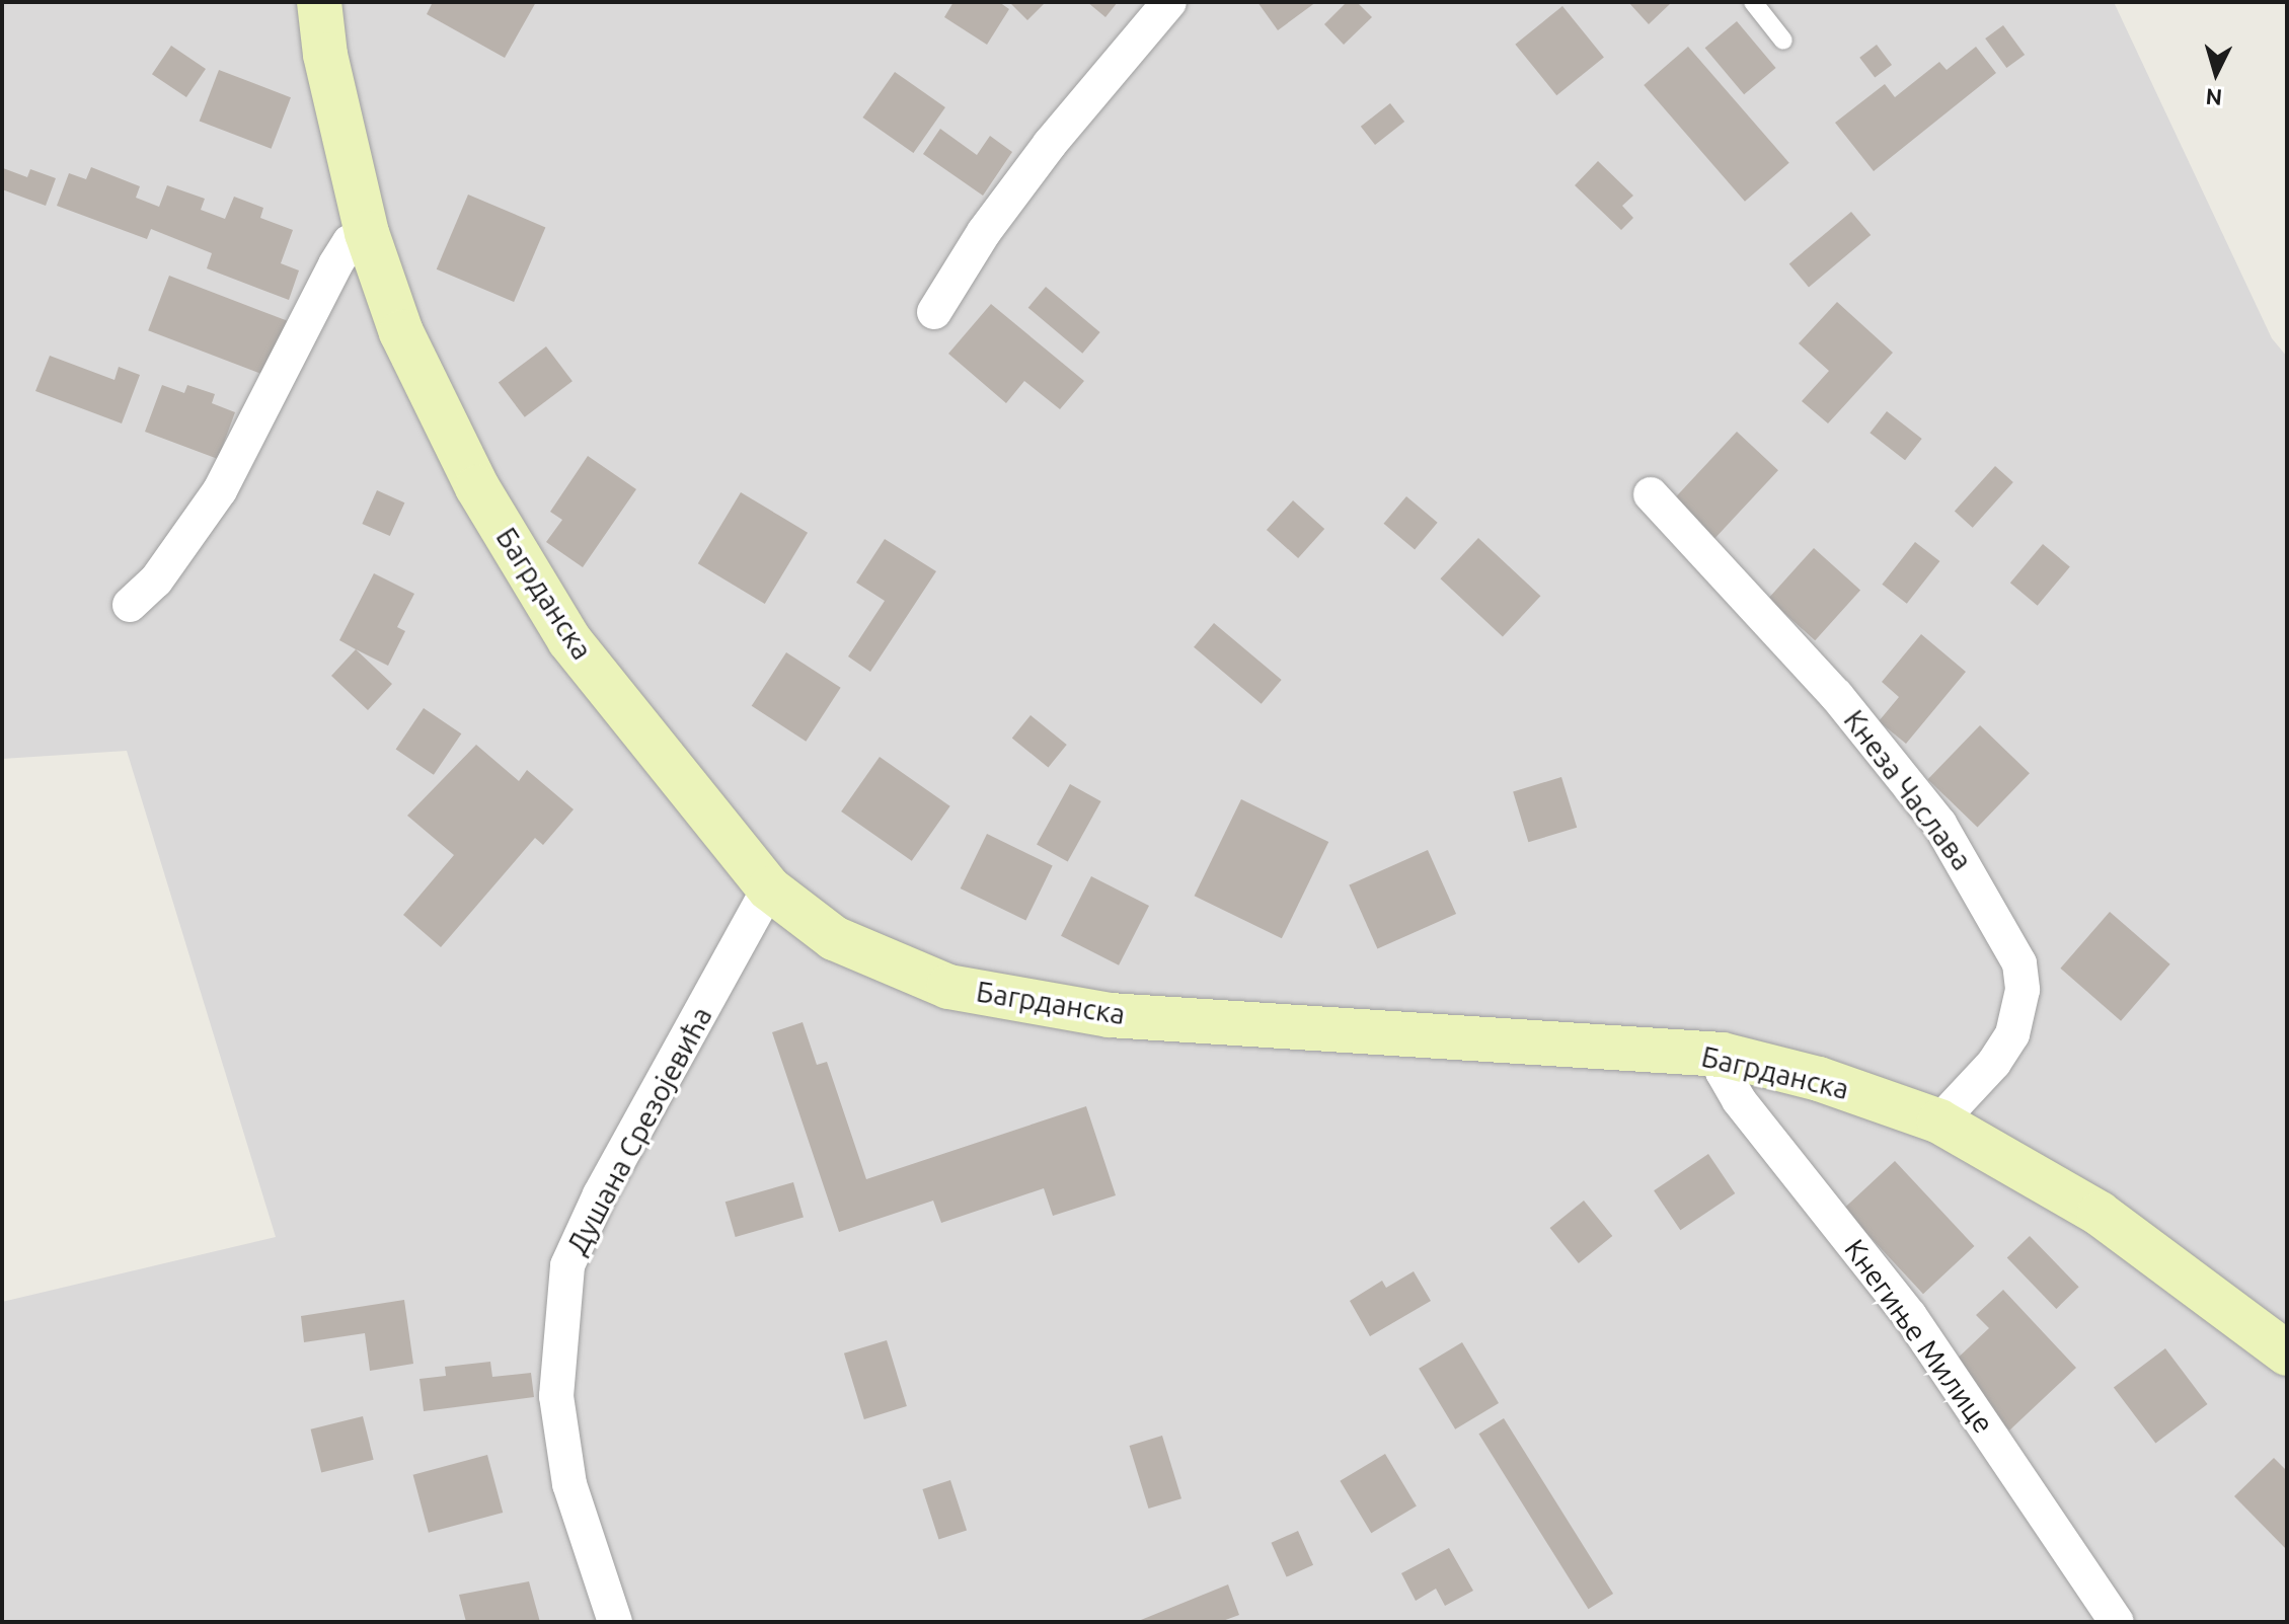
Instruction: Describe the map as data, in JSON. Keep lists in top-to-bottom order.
{
  "streets": {
    "street": [
      "Багрданска",
      "Кнеза Часлава",
      "Душана Срезојевића",
      "Кнегиње Милице"
    ]
  },
  "crossings": [
    ["Багрданска", "Кнеза Часлава"],
    ["Багрданска", "Душана Срезојевића"],
    ["Багрданска", "Кнегиње Милице"]
  ],
  "north": "bottom"
}
